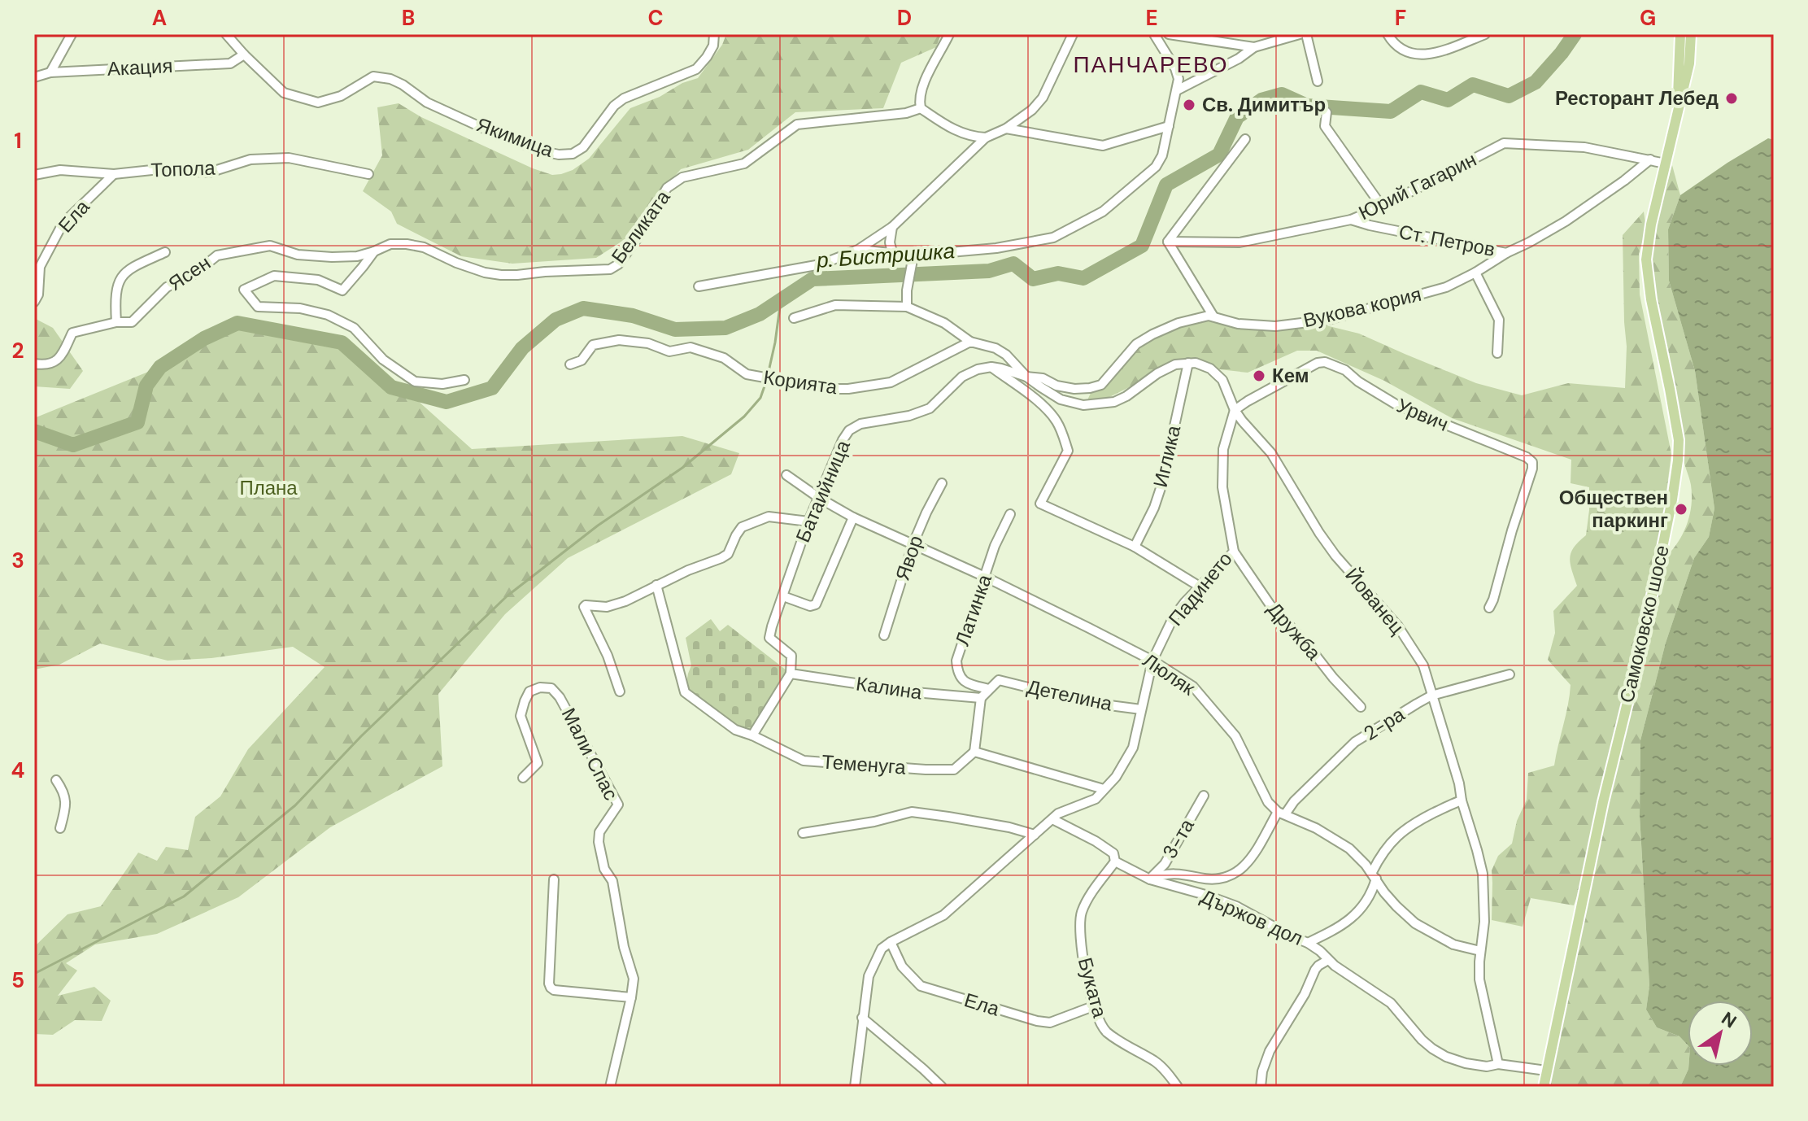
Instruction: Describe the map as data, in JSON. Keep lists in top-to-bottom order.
{
  "streets": {
    "main road": ["Самоковско шосе"],
    "street": [
      "Акация",
      "Якимица",
      "Топола",
      "Юрий Гагарин",
      "Ела",
      "Беликата",
      "Ст. Петров",
      "Ясен",
      "Вукова кория",
      "Корията",
      "Урвич",
      "Иглика",
      "Батаийница",
      "Явор",
      "Падинето",
      "Йованец",
      "Латинка",
      "Дружба",
      "Люляк",
      "Калина",
      "Детелина",
      "2-ра",
      "Мали Спас",
      "Теменуга",
      "3-та",
      "Държов дол",
      "Буката"
    ]
  },
  "crossings": [
    ["Акация", "Якимица"],
    ["Топола", "Ела"],
    ["Юрий Гагарин", "Ст. Петров"],
    ["Юрий Гагарин", "Вукова кория"],
    ["Юрий Гагарин", "Самоковско шосе"],
    ["Ела", "Падинето"],
    ["Ела", "Буката"],
    ["Беликата", "Ясен"],
    ["Ст. Петров", "Вукова кория"],
    ["Урвич", "Падинето"],
    ["Урвич", "Йованец"],
    ["Иглика", "Йованец"],
    ["Батаийница", "Люляк"],
    ["Батаийница", "Калина"],
    ["Явор", "Люляк"],
    ["Падинето", "Йованец"],
    ["Падинето", "Дружба"],
    ["Падинето", "Люляк"],
    ["Падинето", "Детелина"],
    ["Падинето", "Държов дол"],
    ["Йованец", "2-ра"],
    ["Йованец", "Държов дол"],
    ["Латинка", "Люляк"],
    ["Латинка", "Детелина"],
    ["Самоковско шосе", "Държов дол"],
    ["Люляк", "2-ра"],
    ["2-ра", "3-та"],
    ["2-ра", "Държов дол"],
    ["3-та", "Държов дол"],
    ["Държов дол", "Буката"]
  ],
  "districts": ["ПАНЧАРЕВО"],
  "water": ["р. Бистришка"],
  "parks": ["Плана"],
  "places": [
    "Ресторант Лебед",
    "Св. Димитър",
    "Кем",
    "Обществен паркинг"
  ],
  "north": "top right",
  "grid": {
    "columns": [
      "A",
      "B",
      "C",
      "D",
      "E",
      "F",
      "G"
    ],
    "rows": [
      "1",
      "2",
      "3",
      "4",
      "5"
    ]
  }
}
